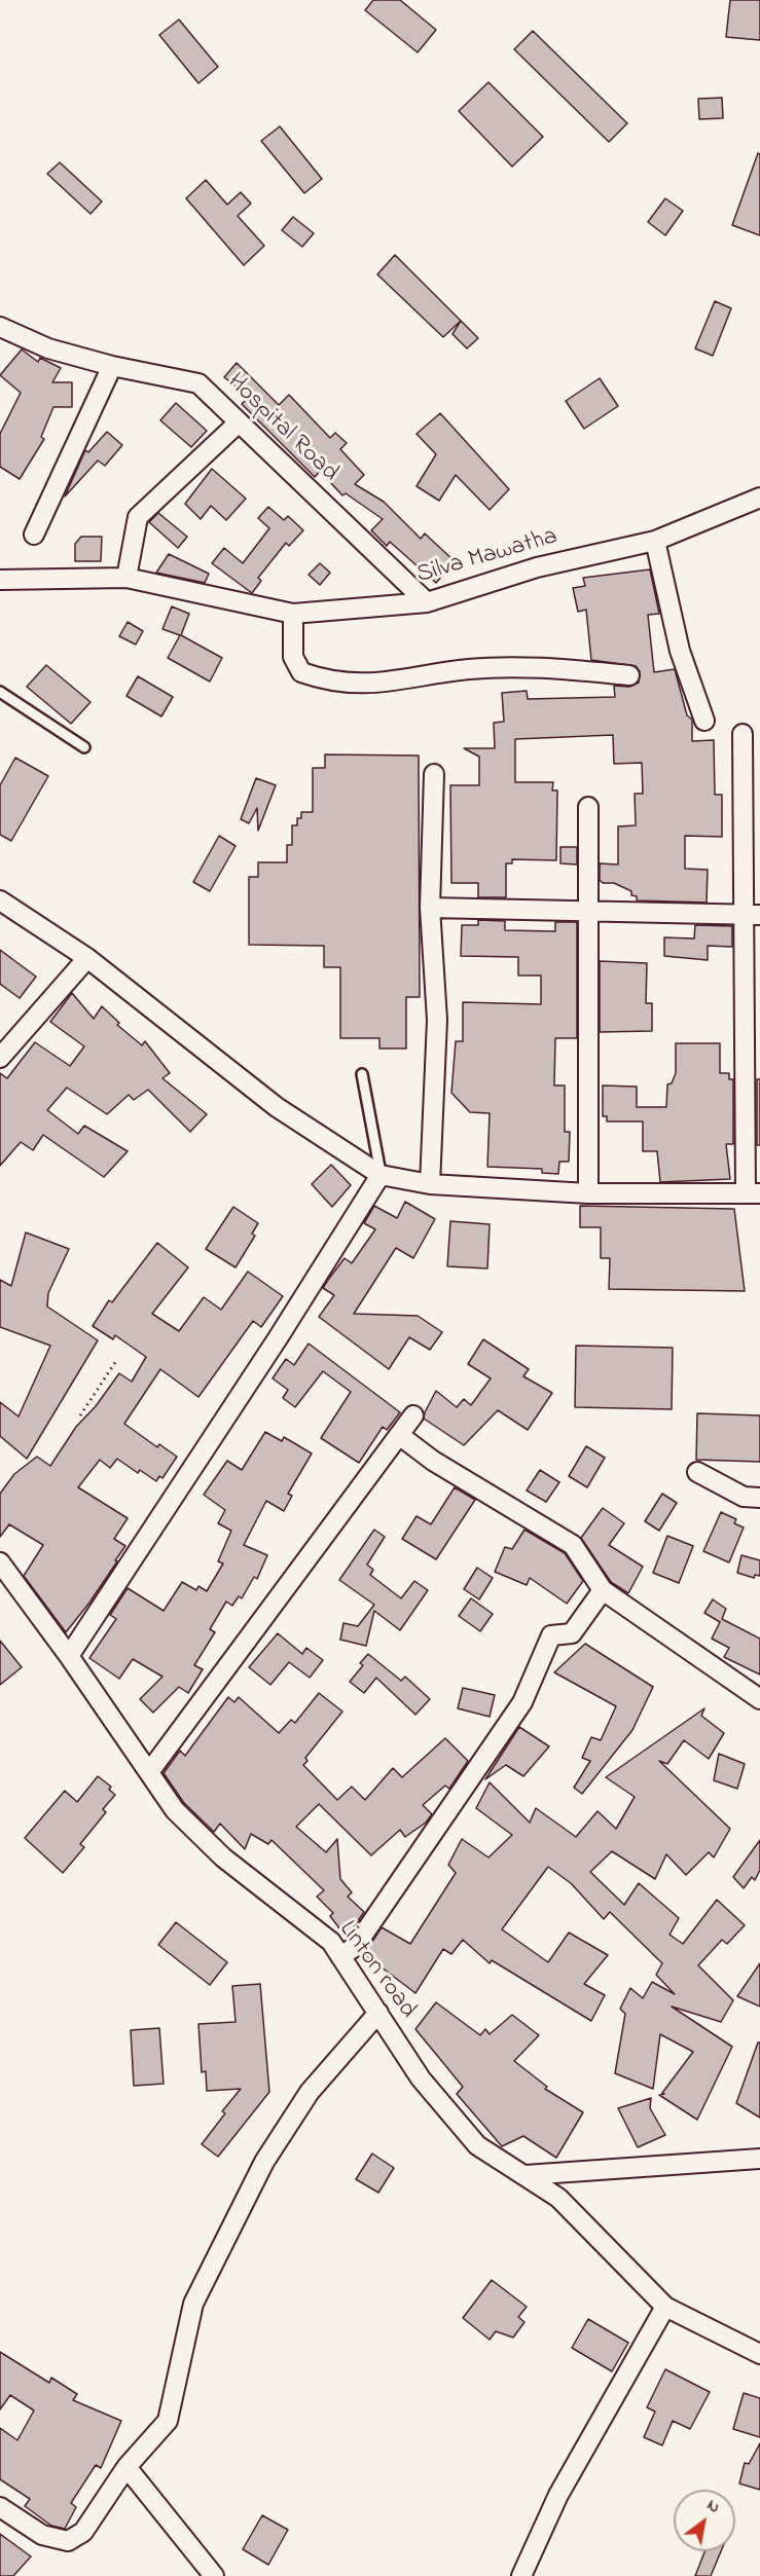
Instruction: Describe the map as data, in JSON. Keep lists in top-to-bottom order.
{
  "streets": {
    "street": ["Hospital Road", "Silva Mawatha", "Linton road"]
  },
  "crossings": [
    ["Hospital Road", "Silva Mawatha"]
  ],
  "north": "top right"
}
